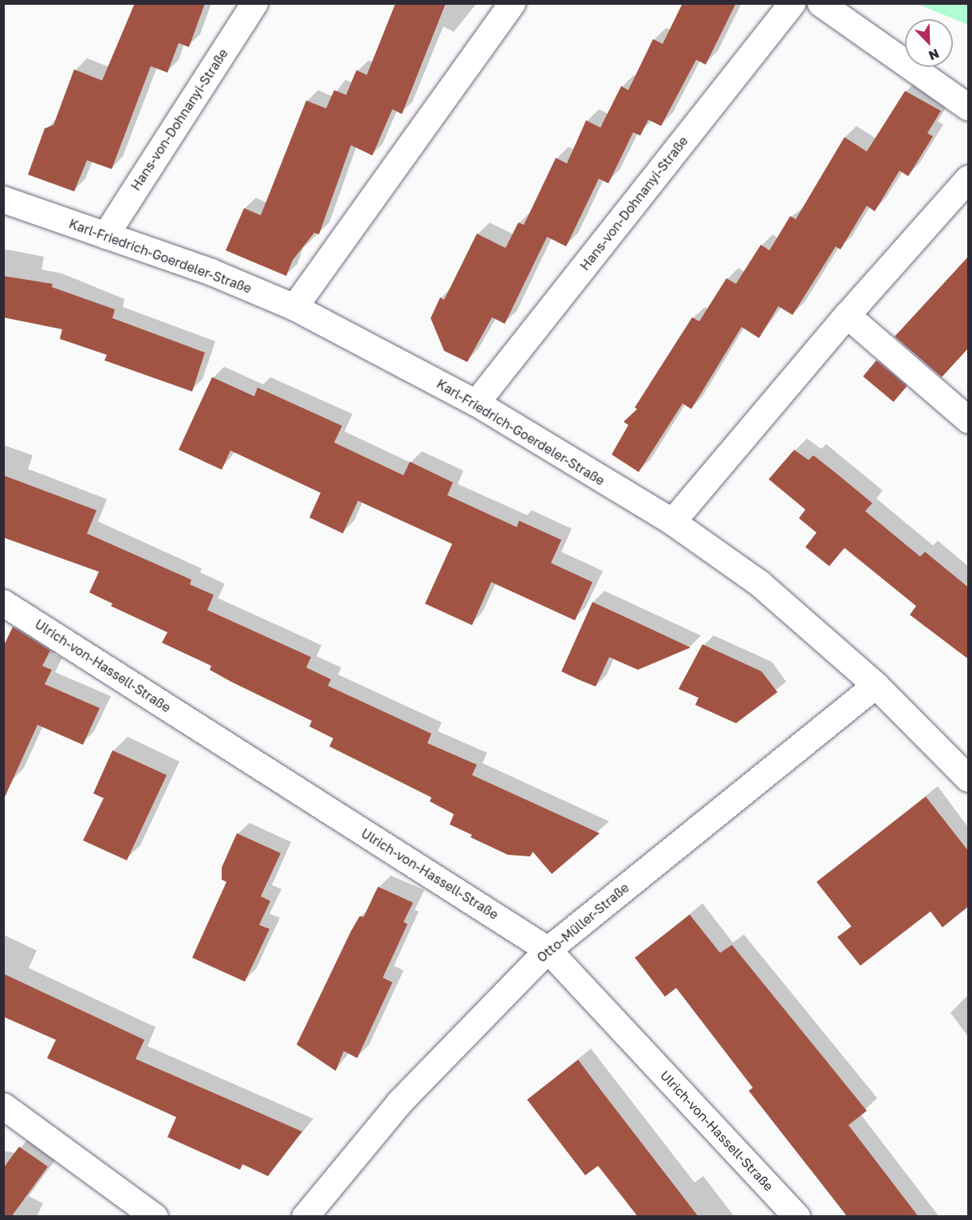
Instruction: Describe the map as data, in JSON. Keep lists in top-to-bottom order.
{
  "streets": {
    "street": [
      "Hans-von-Dohnanyi-Straße",
      "Karl-Friedrich-Goerdeler-Straße",
      "Ulrich-von-Hassell-Straße",
      "Otto-Müller-Straße"
    ]
  },
  "crossings": [
    ["Hans-von-Dohnanyi-Straße", "Karl-Friedrich-Goerdeler-Straße"],
    ["Karl-Friedrich-Goerdeler-Straße", "Otto-Müller-Straße"],
    ["Ulrich-von-Hassell-Straße", "Otto-Müller-Straße"]
  ],
  "north": "bottom right"
}
